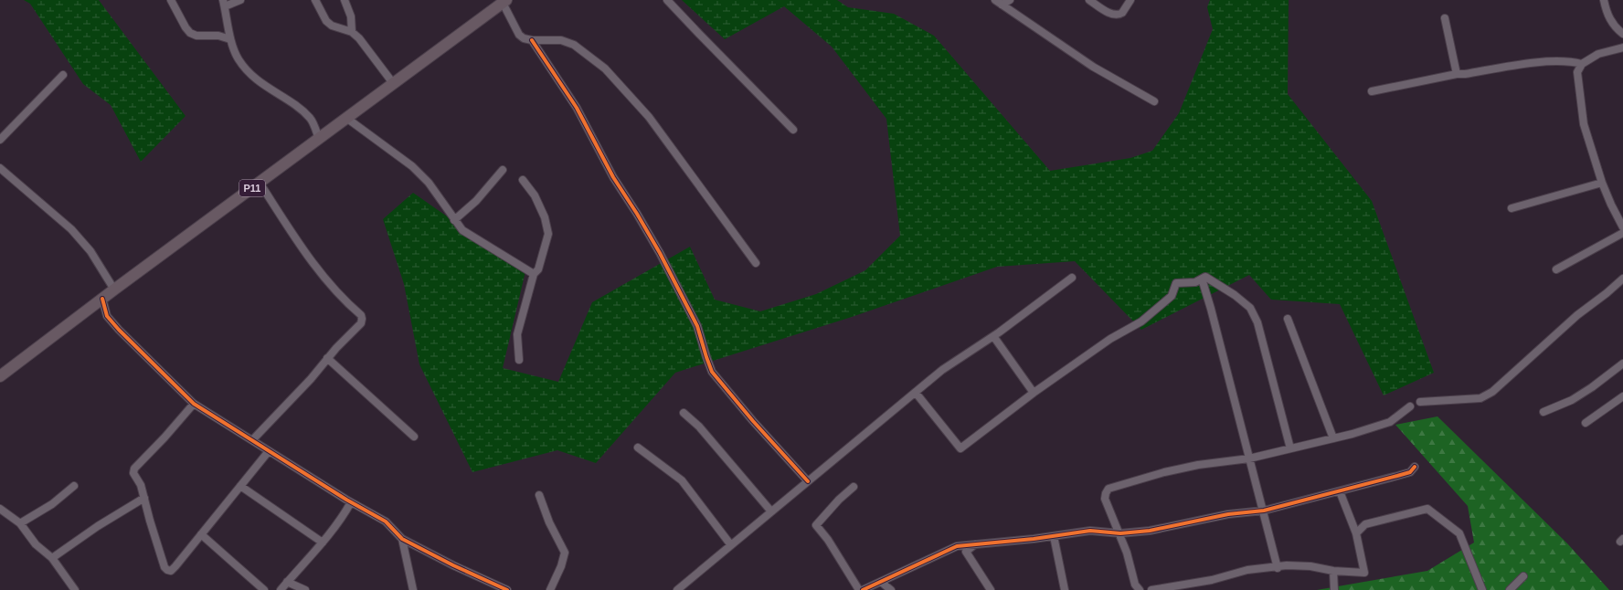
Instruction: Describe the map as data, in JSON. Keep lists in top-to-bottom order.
{
  "streets": {
    "main road": ["P11"]
  }
}
